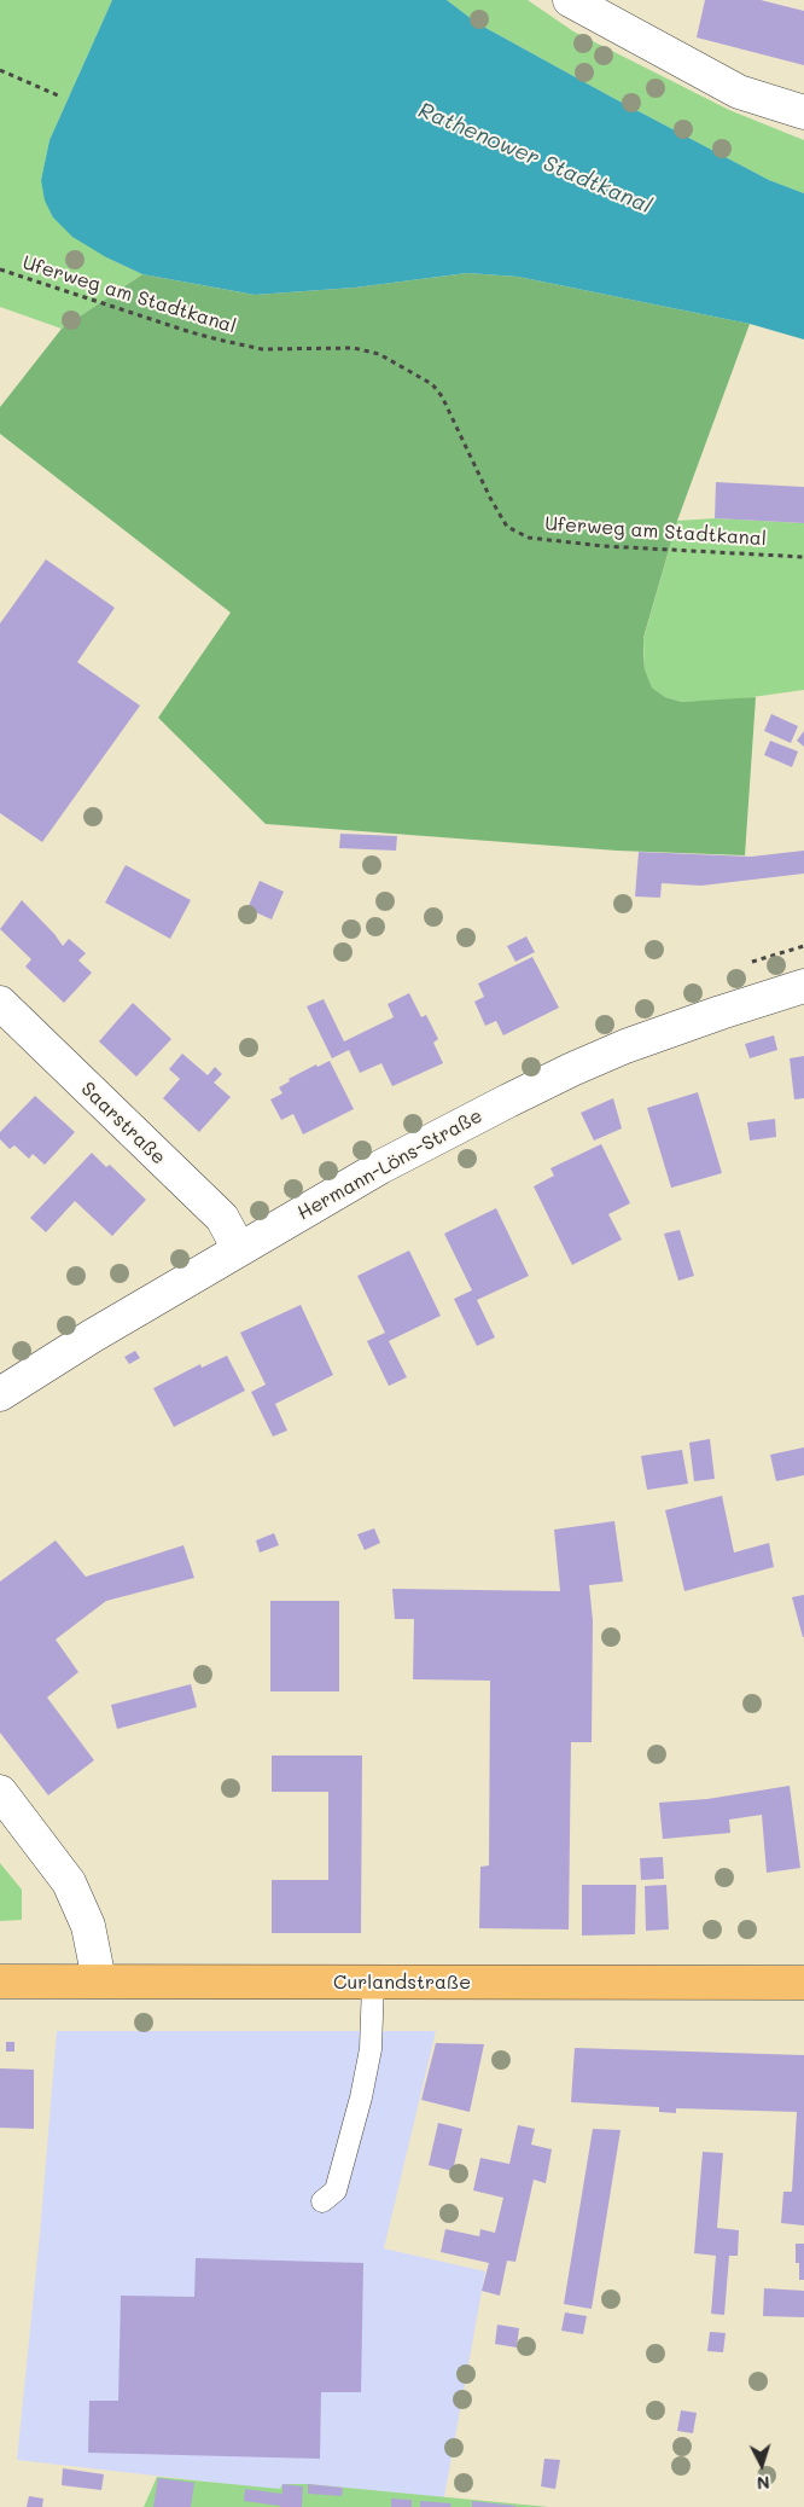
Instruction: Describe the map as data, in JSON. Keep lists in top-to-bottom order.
{
  "streets": {
    "main road": ["Curlandstraße"],
    "street": ["Saarstraße", "Hermann-Löns-Straße"],
    "path": ["Uferweg am Stadtkanal"]
  },
  "crossings": [
    ["Saarstraße", "Hermann-Löns-Straße"]
  ],
  "water": ["Rathenower Stadtkanal"],
  "north": "bottom"
}
